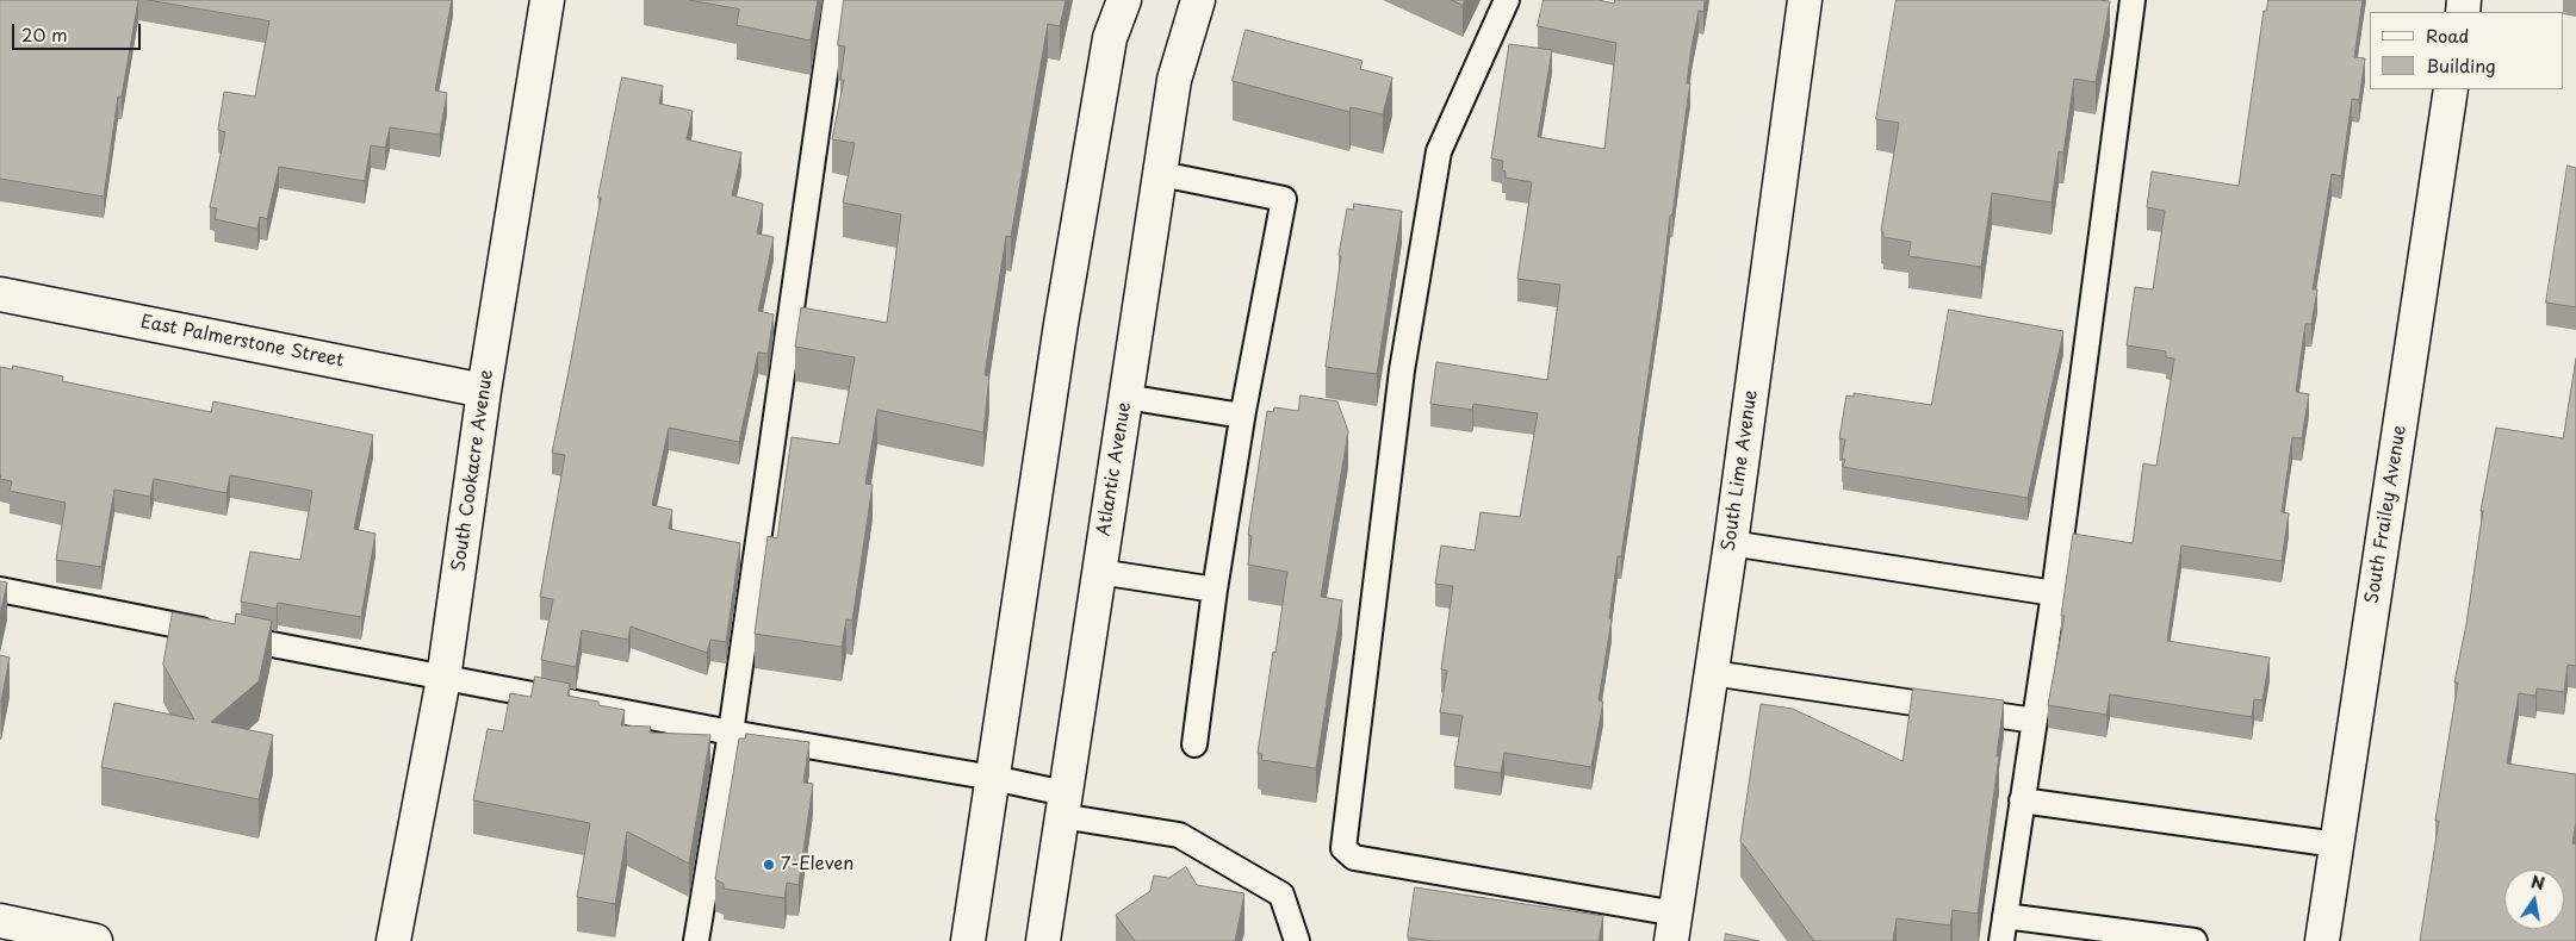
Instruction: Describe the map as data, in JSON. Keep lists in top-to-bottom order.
{
  "streets": {
    "street": [
      "East Palmerstone Street",
      "Atlantic Avenue",
      "South Cookacre Avenue",
      "South Lime Avenue",
      "South Frailey Avenue"
    ]
  },
  "crossings": [
    ["East Palmerstone Street", "South Cookacre Avenue"]
  ],
  "places": ["7-Eleven"],
  "legend": ["Road", "Building"],
  "scale_bar": "20 m",
  "north": "top"
}
